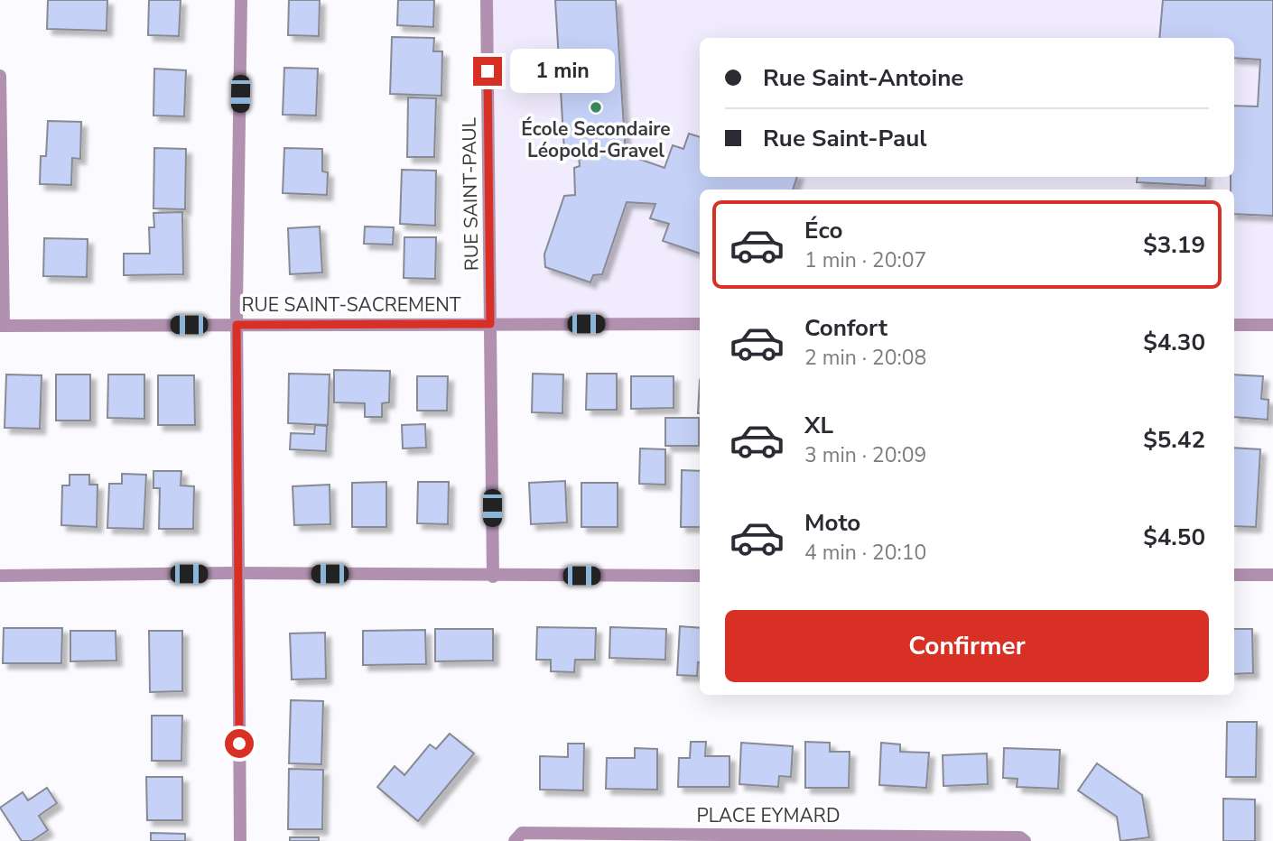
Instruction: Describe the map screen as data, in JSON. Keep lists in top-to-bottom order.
{
  "streets": {
    "street": ["RUE SAINT-PAUL", "RUE SAINT-SACREMENT", "PLACE EYMARD"]
  },
  "crossings": [
    ["RUE SAINT-PAUL", "RUE SAINT-SACREMENT"]
  ],
  "places": ["École Secondaire Léopold-Gravel"],
  "page": {
    "banner": ["Rue Saint-Antoine", "Rue Saint-Paul"],
    "bubble": "1 min",
    "list": [
      {
        "name": "Éco",
        "note": "1 min · 20:07",
        "value": "$3.19"
      },
      {
        "name": "Confort",
        "note": "2 min · 20:08",
        "value": "$4.30"
      },
      {
        "name": "XL",
        "note": "3 min · 20:09",
        "value": "$5.42"
      },
      {
        "name": "Moto",
        "note": "4 min · 20:10",
        "value": "$4.50"
      }
    ],
    "buttons": "Confirmer"
  }
}
